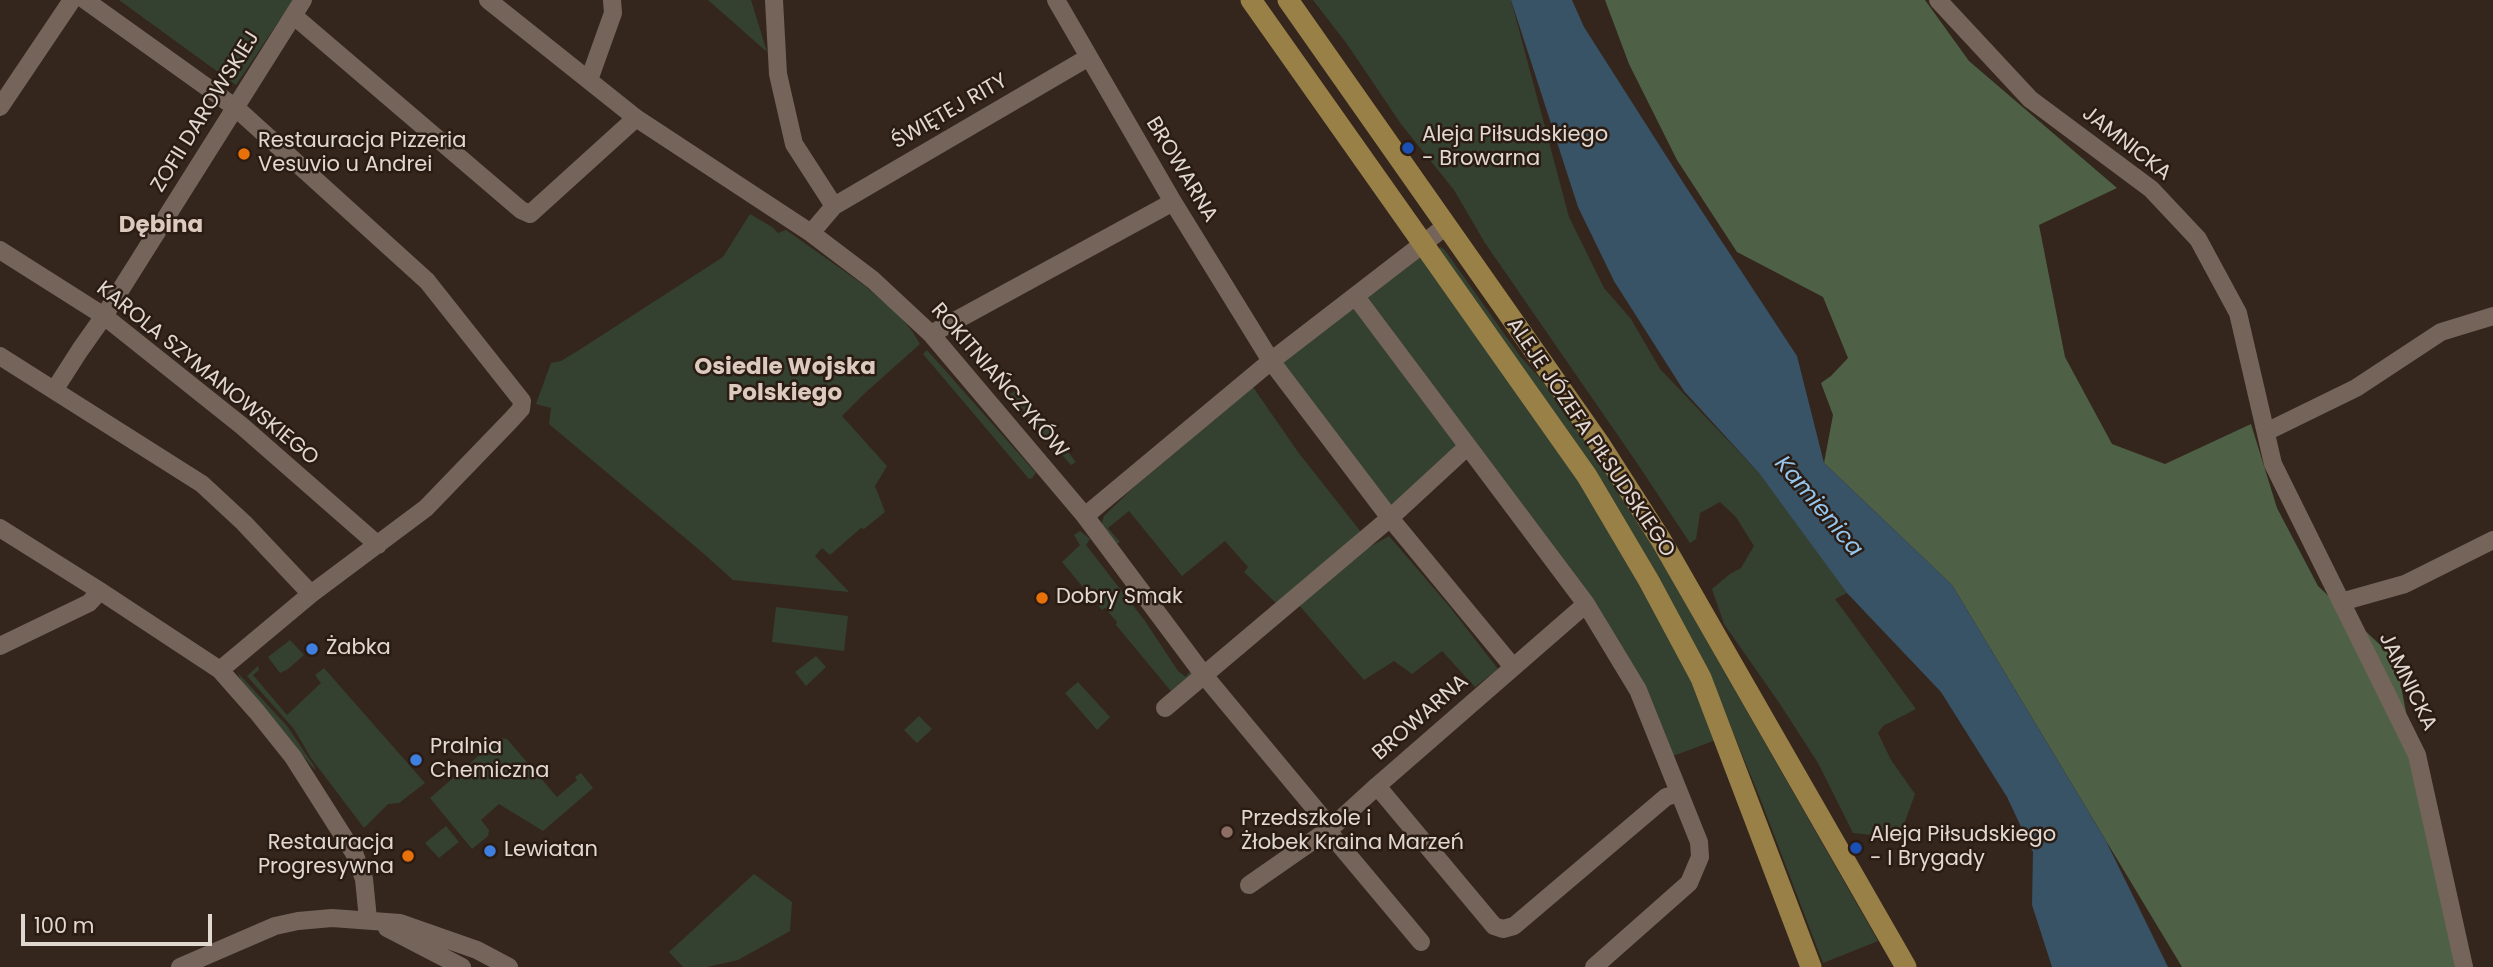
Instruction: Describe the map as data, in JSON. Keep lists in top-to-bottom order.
{
  "streets": {
    "main road": ["ALEJE JÓZEFA PIŁSUDSKIEGO"],
    "street": [
      "ZOFII DAROWSKIEJ",
      "ŚWIĘTEJ RITY",
      "JAMNICKA",
      "BROWARNA",
      "KAROLA SZYMANOWSKIEGO",
      "ROKITNIAŃCZYKÓW"
    ]
  },
  "crossings": [
    ["ZOFII DAROWSKIEJ", "KAROLA SZYMANOWSKIEGO"],
    ["ŚWIĘTEJ RITY", "BROWARNA"]
  ],
  "districts": ["Dębina", "Osiedle Wojska Polskiego"],
  "water": ["Kamienica"],
  "places": [
    "Aleja Piłsudskiego - Browarna",
    "Restauracja Pizzeria Vesuvio u Andrei",
    "Dobry Smak",
    "Żabka",
    "Pralnia Chemiczna",
    "Przedszkole i Żłobek Kraina Marzeń",
    "Aleja Piłsudskiego - I Brygady",
    "Lewiatan",
    "Restauracja Progresywna"
  ],
  "scale_bar": "100 m"
}
